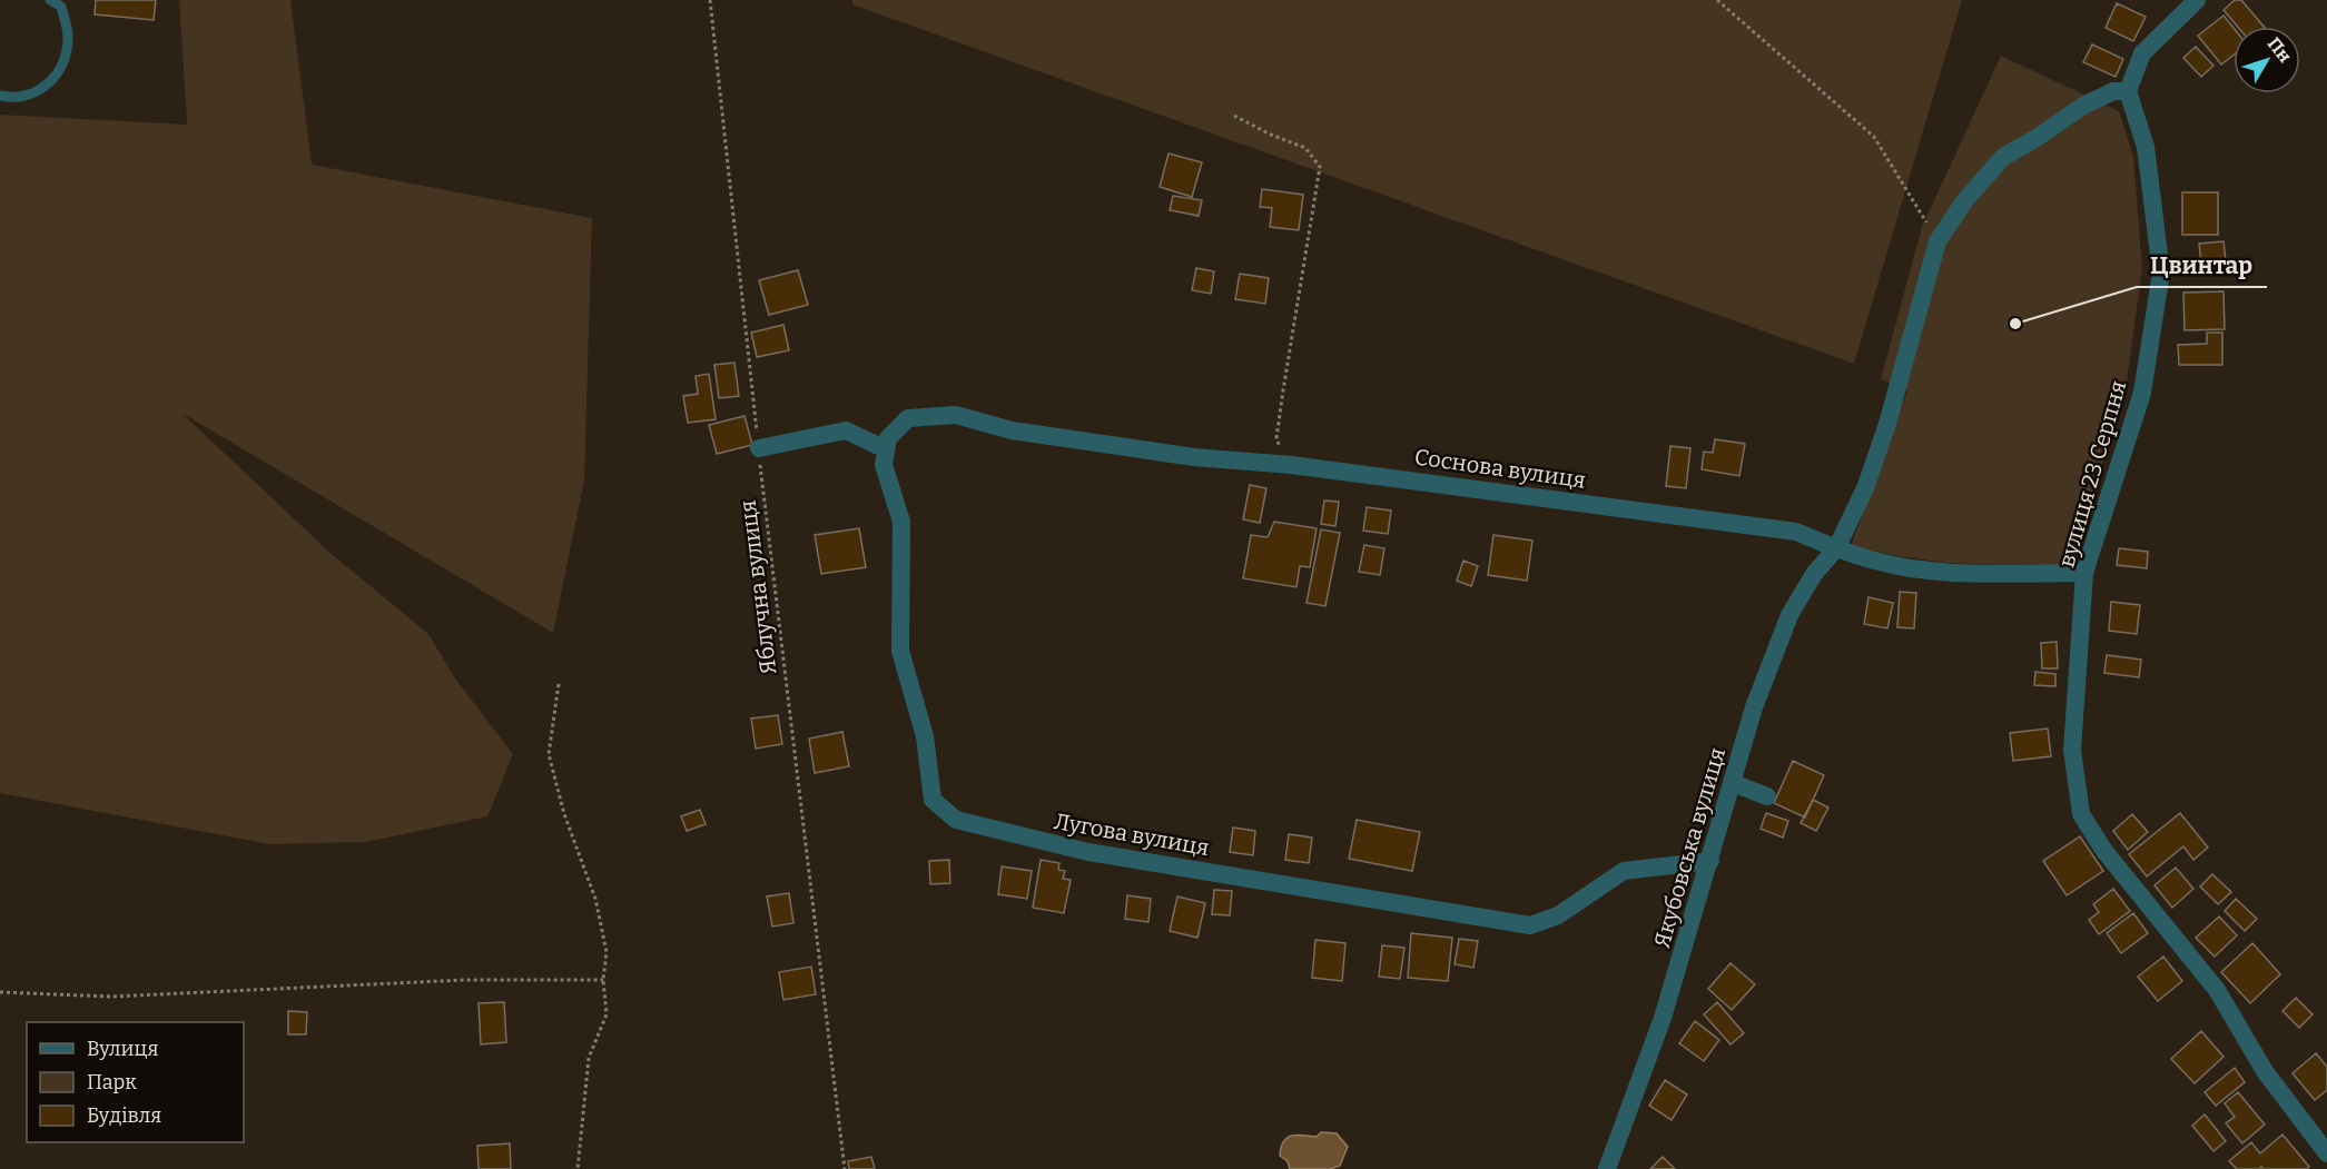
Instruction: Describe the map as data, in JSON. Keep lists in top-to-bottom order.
{
  "streets": {
    "street": [
      "Соснова вулиця",
      "вулиця 23 Серпня",
      "Лугова вулиця",
      "Якубовська вулиця"
    ],
    "path": ["Яблучна вулиця"]
  },
  "crossings": [
    ["Соснова вулиця", "вулиця 23 Серпня"],
    ["Соснова вулиця", "Лугова вулиця"],
    ["Соснова вулиця", "Якубовська вулиця"],
    ["вулиця 23 Серпня", "Якубовська вулиця"],
    ["Лугова вулиця", "Якубовська вулиця"]
  ],
  "places": ["Цвинтар"],
  "legend": ["Вулиця", "Парк", "Будівля"],
  "north": "top right"
}
